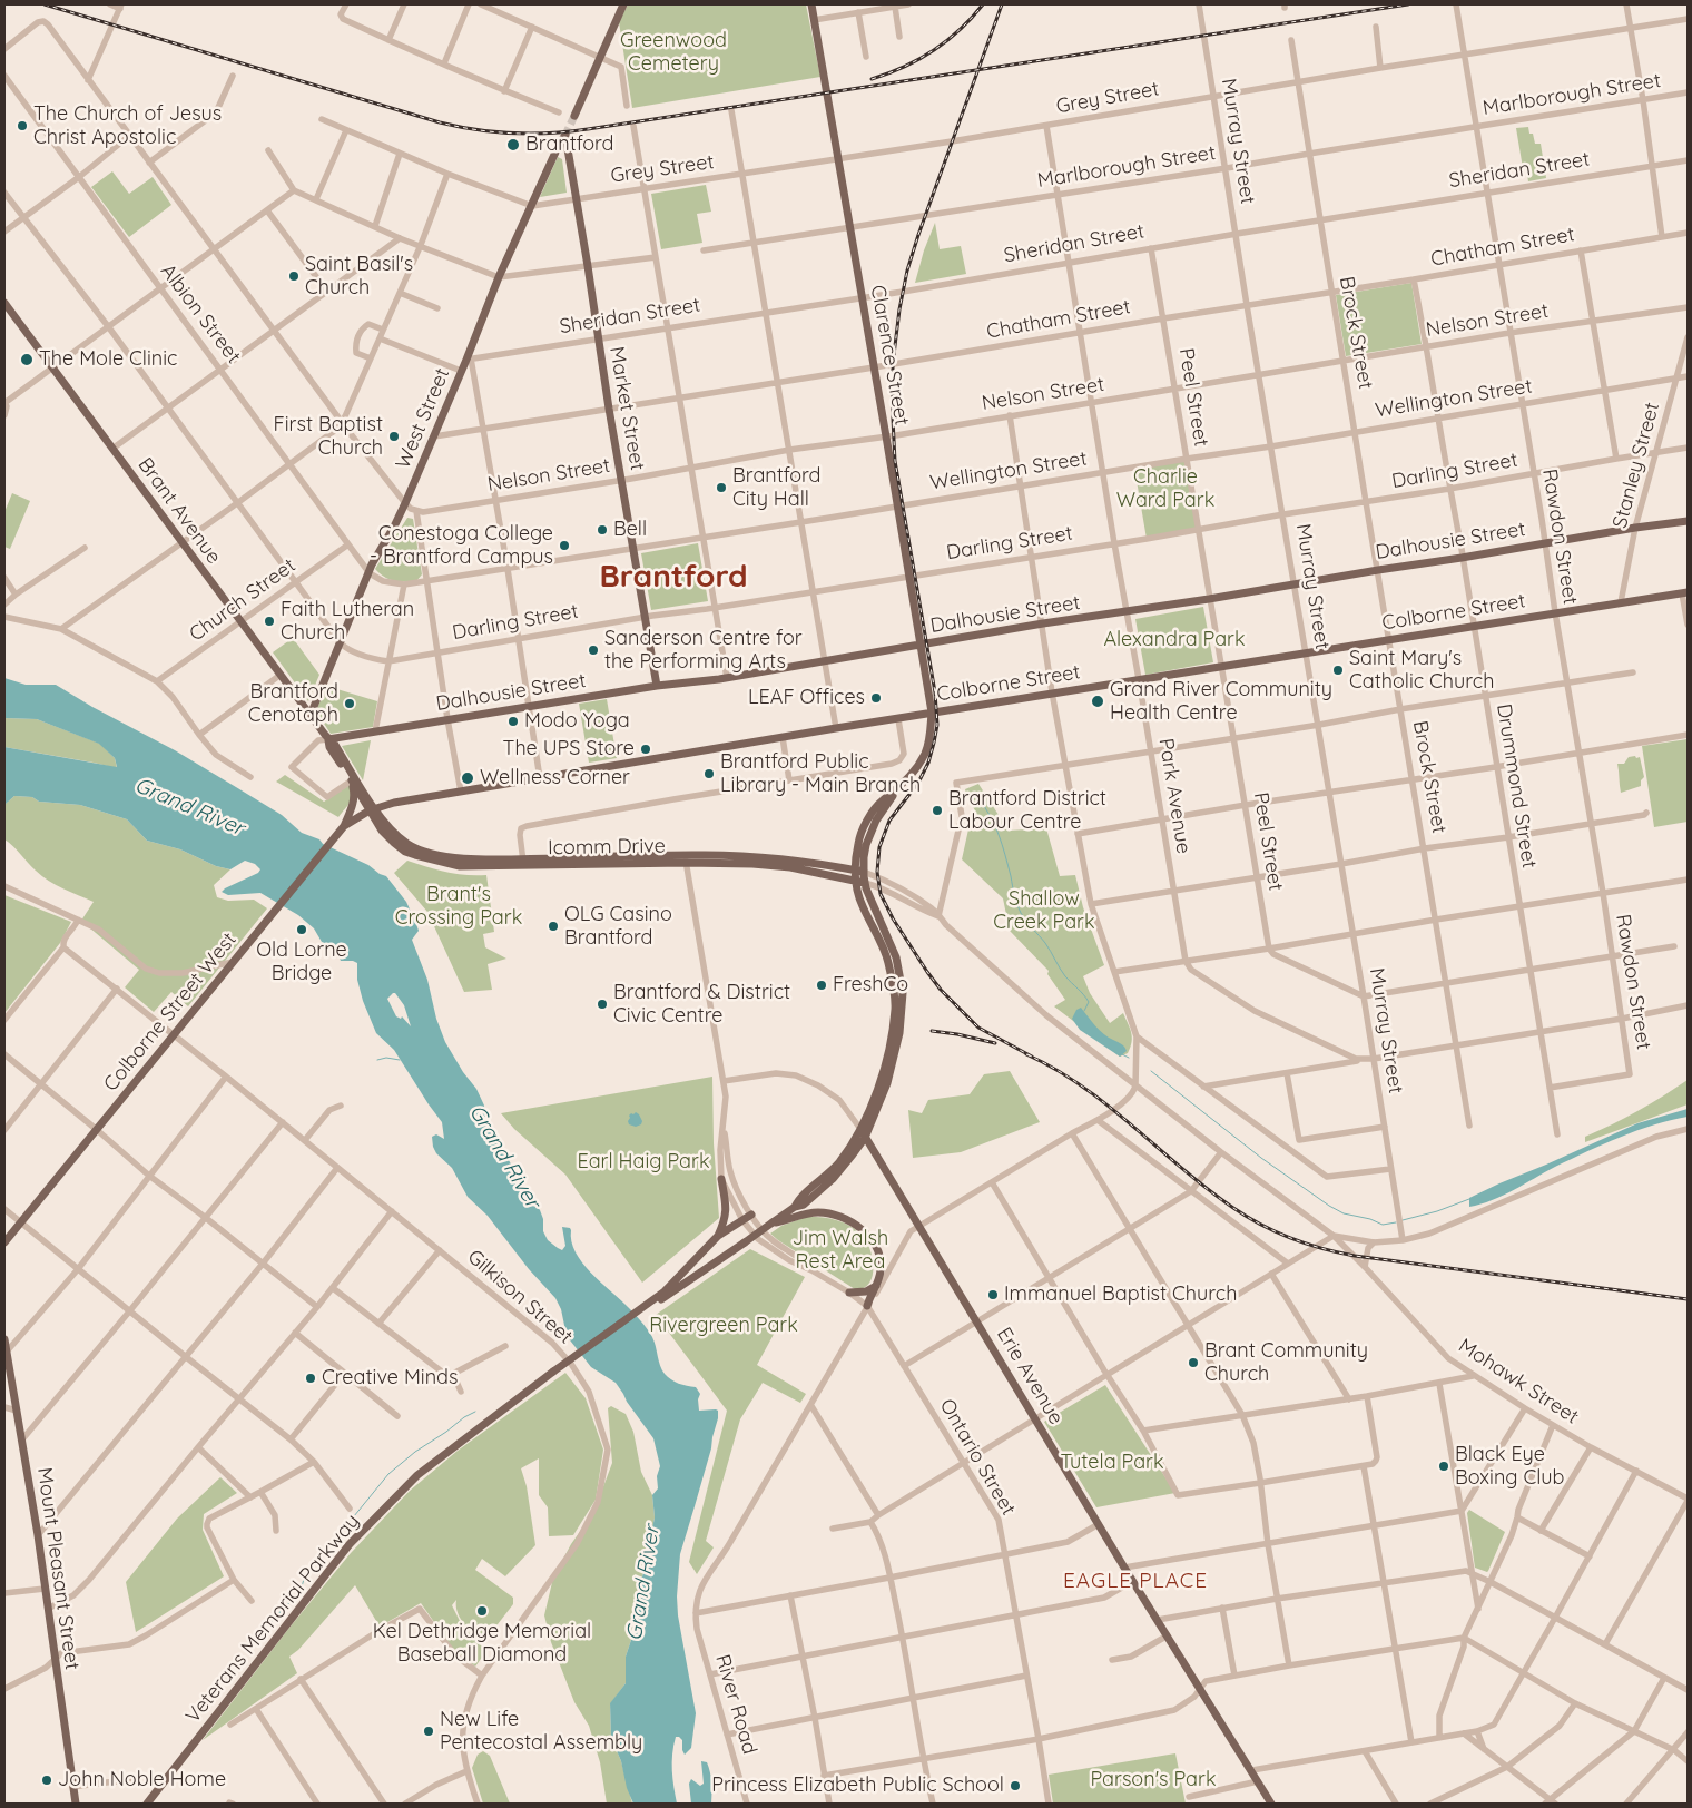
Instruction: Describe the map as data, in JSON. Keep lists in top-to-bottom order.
{
  "streets": {
    "main road": [
      "Clarence Street",
      "Market Street",
      "West Street",
      "Brant Avenue",
      "Dalhousie Street",
      "Colborne Street",
      "Icomm Drive",
      "Colborne Street West",
      "Erie Avenue",
      "Mount Pleasant Street",
      "Veterans Memorial Parkway"
    ],
    "street": [
      "Marlborough Street",
      "Grey Street",
      "Murray Street",
      "Sheridan Street",
      "Chatham Street",
      "Albion Street",
      "Nelson Street",
      "Brock Street",
      "Peel Street",
      "Wellington Street",
      "Stanley Street",
      "Darling Street",
      "Rawdon Street",
      "Church Street",
      "Drummond Street",
      "Park Avenue",
      "Gilkison Street",
      "Mohawk Street",
      "Ontario Street",
      "River Road"
    ]
  },
  "crossings": [
    ["Marlborough Street", "Murray Street"],
    ["Marlborough Street", "Brock Street"],
    ["Marlborough Street", "Clarence Street"],
    ["Marlborough Street", "Rawdon Street"],
    ["Marlborough Street", "Park Avenue"],
    ["Grey Street", "Murray Street"],
    ["Grey Street", "Brock Street"],
    ["Grey Street", "Clarence Street"],
    ["Grey Street", "Market Street"],
    ["Grey Street", "West Street"],
    ["Grey Street", "Rawdon Street"],
    ["Grey Street", "Park Avenue"],
    ["Murray Street", "Sheridan Street"],
    ["Murray Street", "Chatham Street"],
    ["Murray Street", "Nelson Street"],
    ["Murray Street", "Wellington Street"],
    ["Murray Street", "Darling Street"],
    ["Murray Street", "Dalhousie Street"],
    ["Murray Street", "Colborne Street"],
    ["Sheridan Street", "Brock Street"],
    ["Sheridan Street", "Clarence Street"],
    ["Sheridan Street", "Peel Street"],
    ["Sheridan Street", "Market Street"],
    ["Sheridan Street", "West Street"],
    ["Sheridan Street", "Rawdon Street"],
    ["Sheridan Street", "Park Avenue"],
    ["Chatham Street", "Brock Street"],
    ["Chatham Street", "Clarence Street"],
    ["Chatham Street", "Peel Street"],
    ["Chatham Street", "Market Street"],
    ["Chatham Street", "West Street"],
    ["Chatham Street", "Rawdon Street"],
    ["Chatham Street", "Drummond Street"],
    ["Chatham Street", "Park Avenue"],
    ["Albion Street", "Wellington Street"],
    ["Albion Street", "West Street"],
    ["Albion Street", "Church Street"],
    ["Nelson Street", "Brock Street"],
    ["Nelson Street", "Clarence Street"],
    ["Nelson Street", "Peel Street"],
    ["Nelson Street", "Market Street"],
    ["Nelson Street", "Rawdon Street"],
    ["Nelson Street", "Drummond Street"],
    ["Nelson Street", "Park Avenue"],
    ["Brock Street", "Wellington Street"],
    ["Brock Street", "Darling Street"],
    ["Brock Street", "Dalhousie Street"],
    ["Brock Street", "Colborne Street"],
    ["Clarence Street", "Wellington Street"],
    ["Clarence Street", "Darling Street"],
    ["Clarence Street", "Dalhousie Street"],
    ["Clarence Street", "Colborne Street"],
    ["Clarence Street", "Icomm Drive"],
    ["Clarence Street", "Veterans Memorial Parkway"],
    ["Peel Street", "Wellington Street"],
    ["Peel Street", "Darling Street"],
    ["Peel Street", "Dalhousie Street"],
    ["Peel Street", "Colborne Street"],
    ["Wellington Street", "Market Street"],
    ["Wellington Street", "West Street"],
    ["Wellington Street", "Stanley Street"],
    ["Wellington Street", "Rawdon Street"],
    ["Wellington Street", "Drummond Street"],
    ["Wellington Street", "Park Avenue"],
    ["Market Street", "West Street"],
    ["Market Street", "Darling Street"],
    ["Market Street", "Dalhousie Street"],
    ["West Street", "Darling Street"],
    ["West Street", "Brant Avenue"],
    ["Stanley Street", "Darling Street"],
    ["Stanley Street", "Dalhousie Street"],
    ["Stanley Street", "Colborne Street"],
    ["Darling Street", "Rawdon Street"],
    ["Darling Street", "Drummond Street"],
    ["Darling Street", "Park Avenue"],
    ["Brant Avenue", "Dalhousie Street"],
    ["Brant Avenue", "Church Street"],
    ["Brant Avenue", "Colborne Street"],
    ["Brant Avenue", "Icomm Drive"],
    ["Brant Avenue", "Colborne Street West"],
    ["Rawdon Street", "Dalhousie Street"],
    ["Rawdon Street", "Colborne Street"],
    ["Rawdon Street", "Drummond Street"],
    ["Dalhousie Street", "Drummond Street"],
    ["Dalhousie Street", "Park Avenue"],
    ["Colborne Street", "Drummond Street"],
    ["Colborne Street", "Park Avenue"],
    ["Colborne Street", "Icomm Drive"],
    ["Colborne Street", "Colborne Street West"],
    ["Icomm Drive", "Colborne Street West"],
    ["Icomm Drive", "Veterans Memorial Parkway"],
    ["Colborne Street West", "Gilkison Street"],
    ["Erie Avenue", "Veterans Memorial Parkway"]
  ],
  "districts": ["Brantford", "EAGLE PLACE"],
  "water": ["Grand River"],
  "parks": [
    "Greenwood Cemetery",
    "Charlie Ward Park",
    "Alexandra Park",
    "Brant's Crossing Park",
    "Shallow Creek Park",
    "Earl Haig Park",
    "Jim Walsh Rest Area",
    "Rivergreen Park",
    "Tutela Park",
    "Parson's Park"
  ],
  "places": [
    "The Church of Jesus Christ Apostolic",
    "Brantford",
    "Saint Basil's Church",
    "The Mole Clinic",
    "First Baptist Church",
    "Brantford City Hall",
    "Bell",
    "Conestoga College - Brantford Campus",
    "Faith Lutheran Church",
    "Sanderson Centre for the Performing Arts",
    "Saint Mary's Catholic Church",
    "LEAF Offices",
    "Grand River Community Health Centre",
    "Brantford Cenotaph",
    "Modo Yoga",
    "The UPS Store",
    "Brantford Public Library - Main Branch",
    "Wellness Corner",
    "Brantford District Labour Centre",
    "OLG Casino Brantford",
    "Old Lorne Bridge",
    "FreshCo",
    "Brantford & District Civic Centre",
    "Immanuel Baptist Church",
    "Brant Community Church",
    "Creative Minds",
    "Black Eye Boxing Club",
    "Kel Dethridge Memorial Baseball Diamond",
    "New Life Pentecostal Assembly",
    "John Noble Home",
    "Princess Elizabeth Public School"
  ]
}
